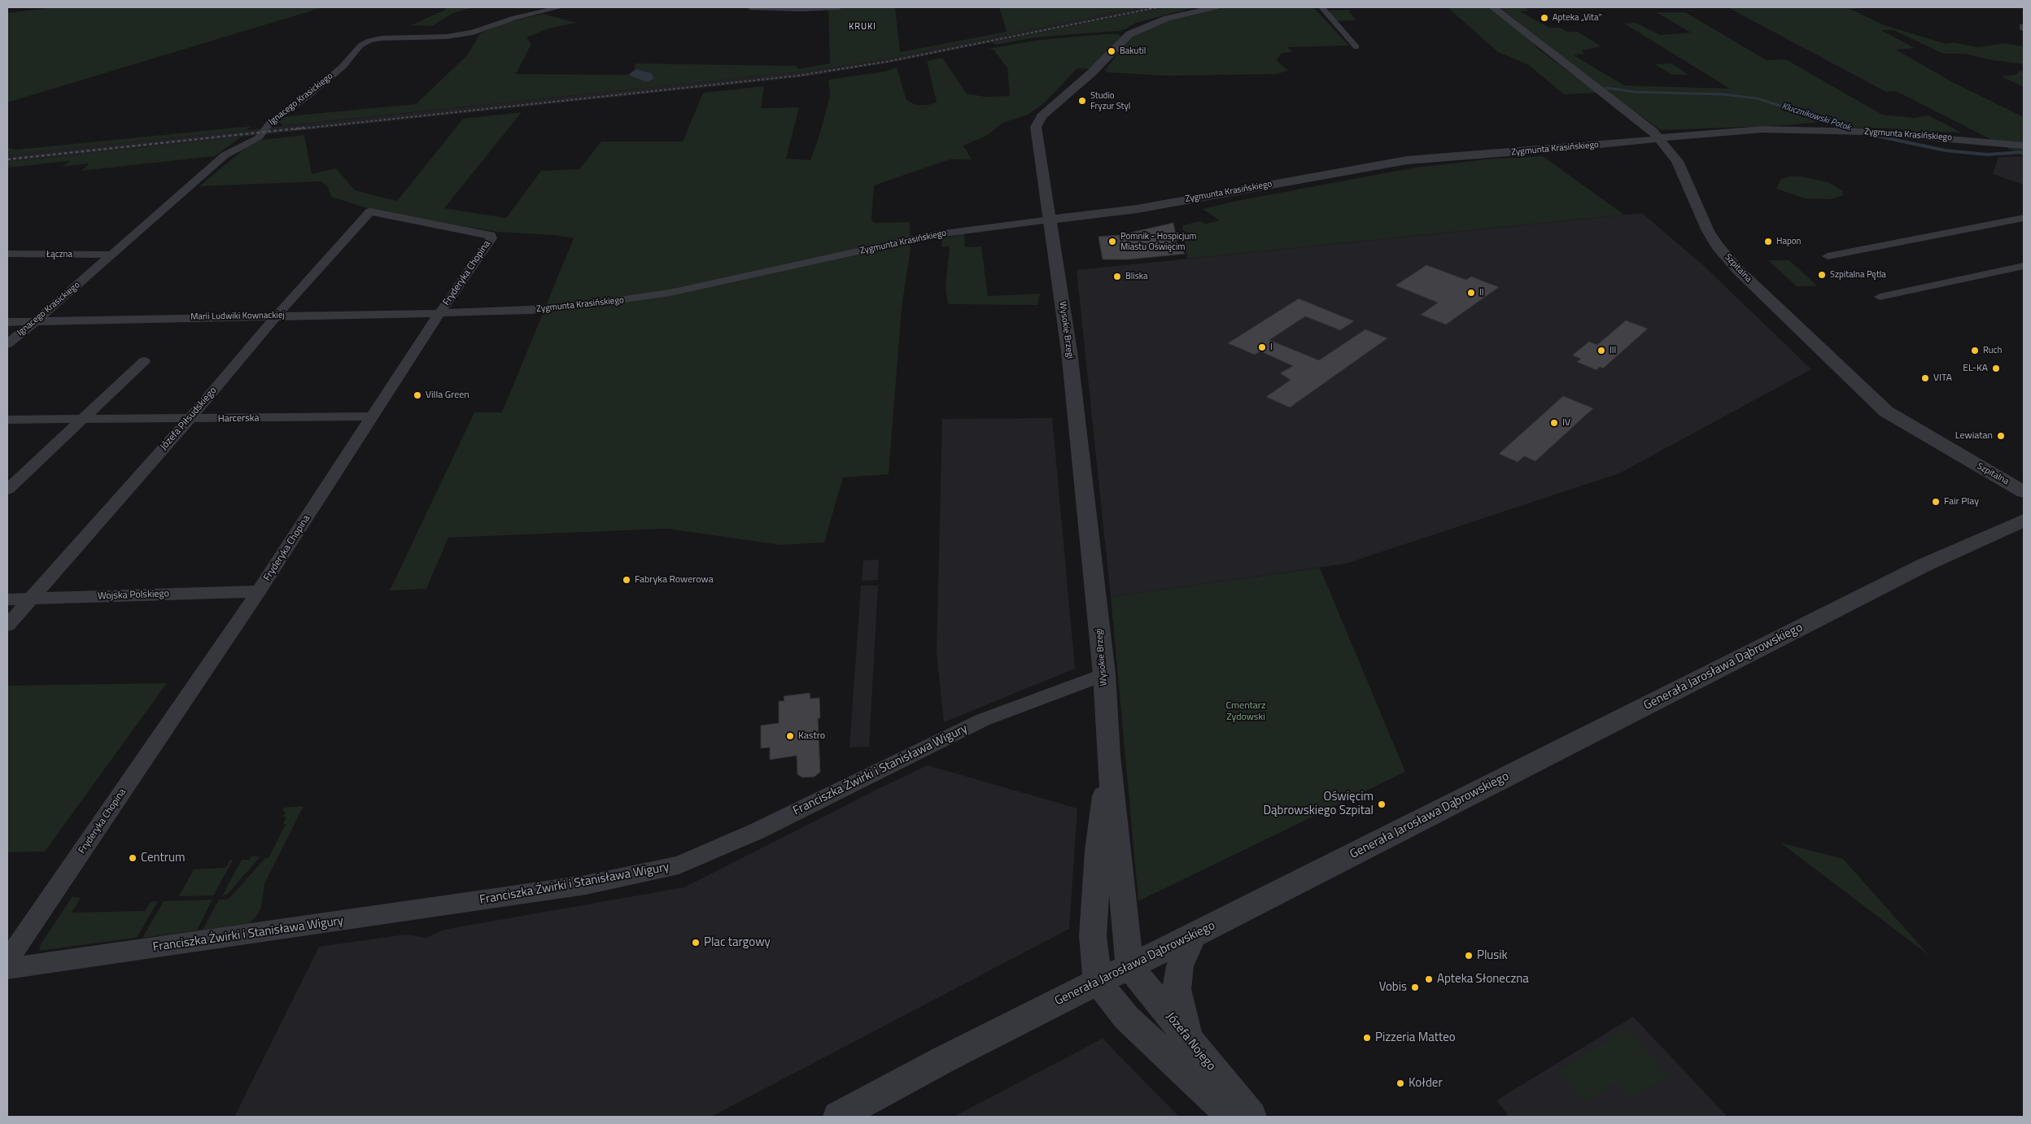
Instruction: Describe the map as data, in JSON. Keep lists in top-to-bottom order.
{
  "streets": {
    "street": [
      "Ignacego Krasickiego",
      "Zygmunta Krasińskiego",
      "Łączna",
      "Szpitalna",
      "Fryderyka Chopina",
      "Marii Ludwiki Kownackiej",
      "Wysokie Brzegi",
      "Józefa Piłsudskiego",
      "Harcerska",
      "Wojska Polskiego",
      "Generała Jarosława Dąbrowskiego",
      "Franciszka Żwirki i Stanisława Wigury",
      "Józefa Nojego"
    ]
  },
  "crossings": [
    ["Ignacego Krasickiego", "Łączna"],
    ["Ignacego Krasickiego", "Marii Ludwiki Kownackiej"],
    ["Zygmunta Krasińskiego", "Szpitalna"],
    ["Zygmunta Krasińskiego", "Fryderyka Chopina"],
    ["Zygmunta Krasińskiego", "Marii Ludwiki Kownackiej"],
    ["Zygmunta Krasińskiego", "Wysokie Brzegi"],
    ["Fryderyka Chopina", "Marii Ludwiki Kownackiej"],
    ["Fryderyka Chopina", "Józefa Piłsudskiego"],
    ["Fryderyka Chopina", "Harcerska"],
    ["Fryderyka Chopina", "Wojska Polskiego"],
    ["Marii Ludwiki Kownackiej", "Józefa Piłsudskiego"],
    ["Wysokie Brzegi", "Generała Jarosława Dąbrowskiego"],
    ["Wysokie Brzegi", "Franciszka Żwirki i Stanisława Wigury"],
    ["Wysokie Brzegi", "Józefa Nojego"],
    ["Józefa Piłsudskiego", "Harcerska"],
    ["Józefa Piłsudskiego", "Wojska Polskiego"],
    ["Generała Jarosława Dąbrowskiego", "Józefa Nojego"]
  ],
  "districts": ["KRUKI"],
  "water": ["Klucznikowski Potok"],
  "parks": ["Cmentarz Żydowski"],
  "places": [
    "Apteka „Vita”",
    "Bakutil",
    "Studio Fryzur Styl",
    "Pomnik - Hospicjum Miastu Oświęcim",
    "Hapon",
    "Szpitalna Pętla",
    "Bliska",
    "II",
    "I",
    "III",
    "Ruch",
    "EL-KA",
    "VITA",
    "Villa Green",
    "IV",
    "Lewiatan",
    "Fair Play",
    "Fabryka Rowerowa",
    "Kastro",
    "Oświęcim Dąbrowskiego Szpital",
    "Centrum",
    "Plac targowy",
    "Plusik",
    "Apteka Słoneczna",
    "Vobis",
    "Pizzeria Matteo",
    "Kołder"
  ]
}
